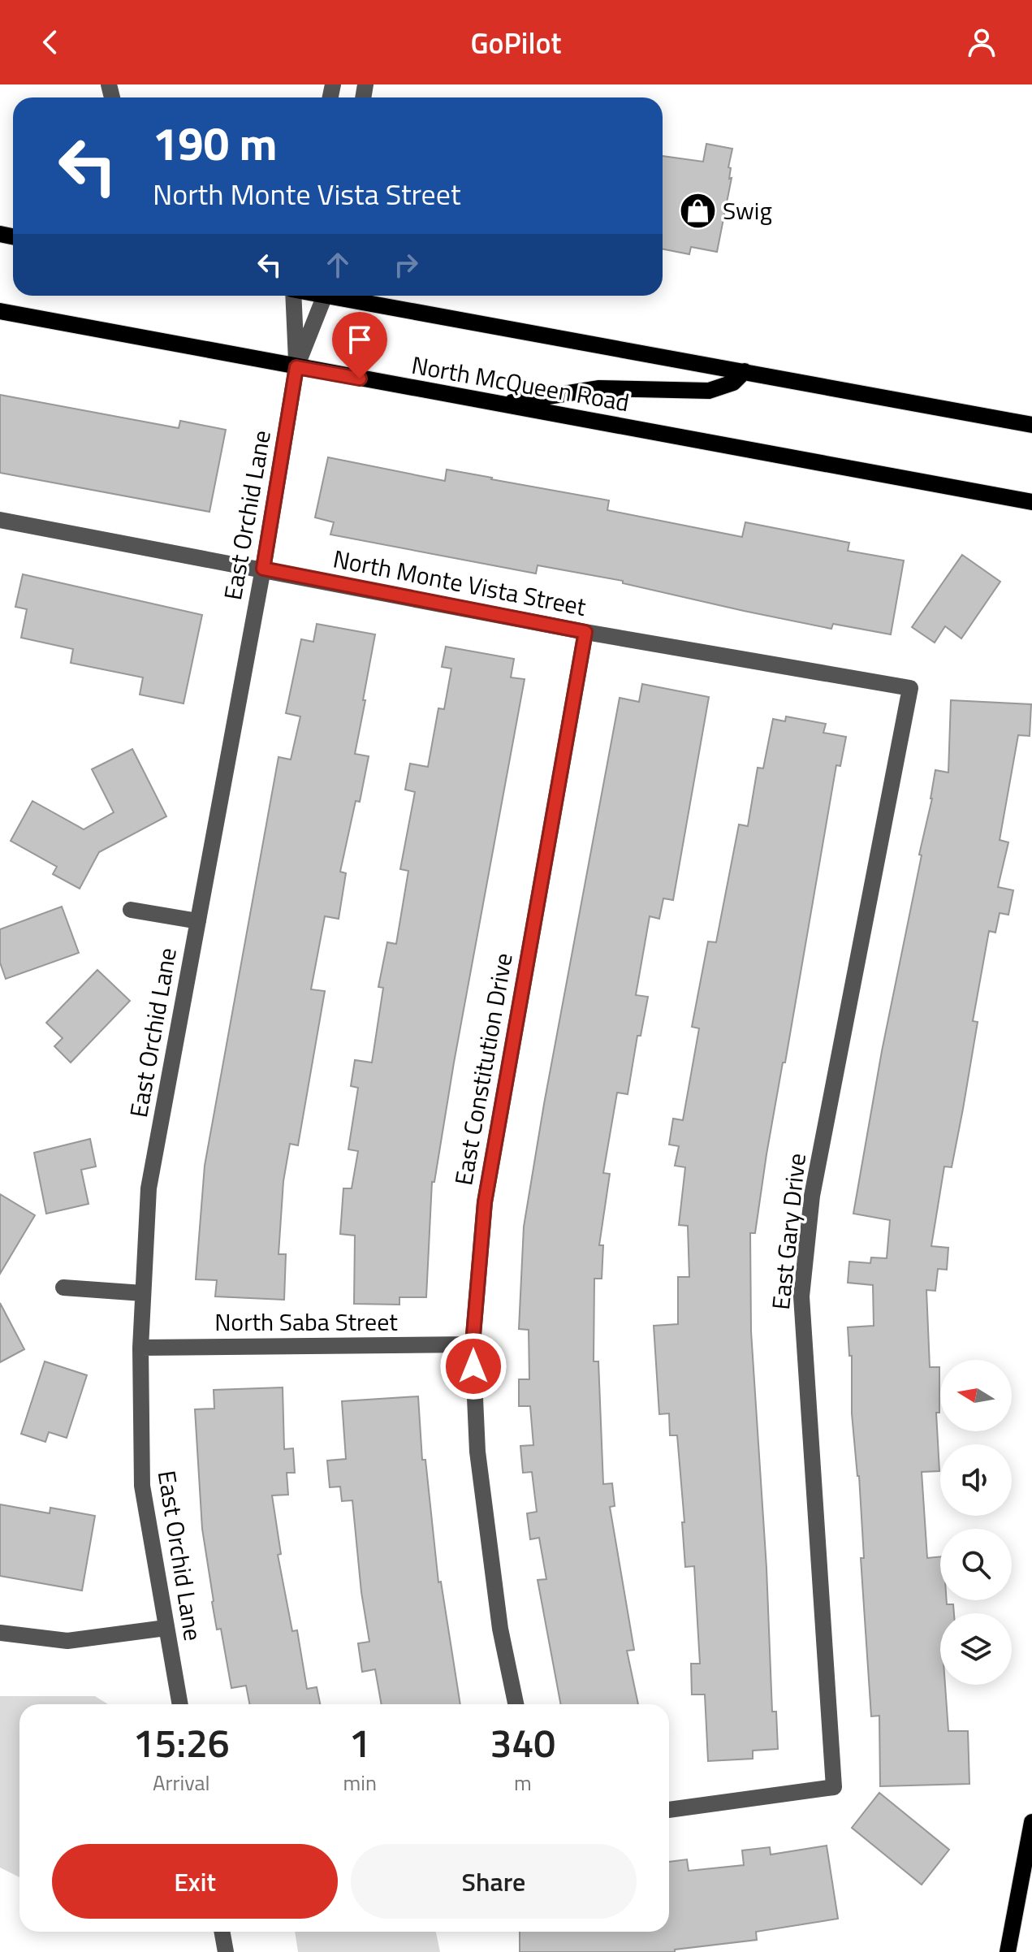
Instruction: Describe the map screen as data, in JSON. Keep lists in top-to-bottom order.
{
  "streets": {
    "main road": ["North McQueen Road"],
    "street": [
      "East Orchid Lane",
      "North Monte Vista Street",
      "East Constitution Drive",
      "East Gary Drive",
      "North Saba Street"
    ]
  },
  "crossings": [
    ["North McQueen Road", "East Orchid Lane"],
    ["East Orchid Lane", "North Monte Vista Street"],
    ["East Orchid Lane", "North Saba Street"],
    ["North Monte Vista Street", "East Constitution Drive"],
    ["North Monte Vista Street", "East Gary Drive"],
    ["East Constitution Drive", "North Saba Street"]
  ],
  "places": {
    "shop": ["Swig"]
  },
  "north": "left",
  "page": {
    "header": "GoPilot",
    "turn": ["190 m", "North Monte Vista Street"],
    "eta": [
      "15:26",
      "Arrival",
      "1",
      "min",
      "340",
      "m"
    ],
    "buttons": ["Exit", "Share"]
  }
}
